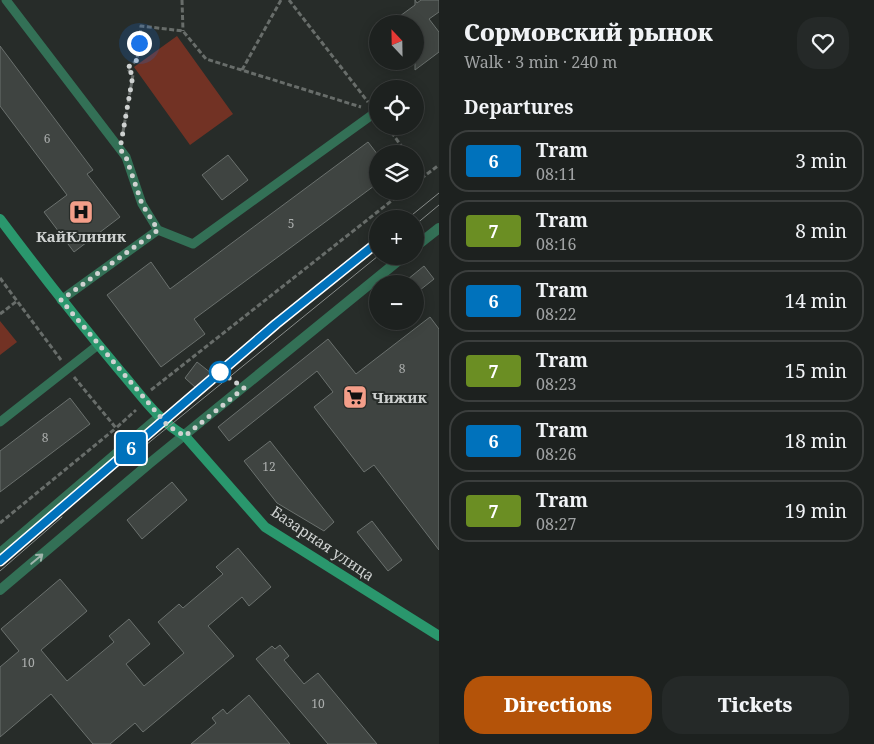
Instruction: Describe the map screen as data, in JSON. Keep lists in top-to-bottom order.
{
  "streets": {
    "street": ["Базарная улица"]
  },
  "places": {
    "hospital": ["КайКлиник"],
    "supermarket": ["Чижик"]
  },
  "lines": ["tram line 6"],
  "house_numbers": [
    "6",
    "5",
    "8",
    "8",
    "12",
    "10",
    "10"
  ],
  "north": "top",
  "page": {
    "on_map": "6",
    "heading": [
      ["Сормовский рынок", "Walk · 3 min · 240 m"],
      "Departures"
    ],
    "map_buttons": ["+", "−"],
    "list": [
      {
        "mark": "6",
        "name": "Tram",
        "note": "08:11",
        "value": "3 min"
      },
      {
        "mark": "7",
        "name": "Tram",
        "note": "08:16",
        "value": "8 min"
      },
      {
        "mark": "6",
        "name": "Tram",
        "note": "08:22",
        "value": "14 min"
      },
      {
        "mark": "7",
        "name": "Tram",
        "note": "08:23",
        "value": "15 min"
      },
      {
        "mark": "6",
        "name": "Tram",
        "note": "08:26",
        "value": "18 min"
      },
      {
        "mark": "7",
        "name": "Tram",
        "note": "08:27",
        "value": "19 min"
      }
    ],
    "buttons": ["Directions", "Tickets"]
  }
}
